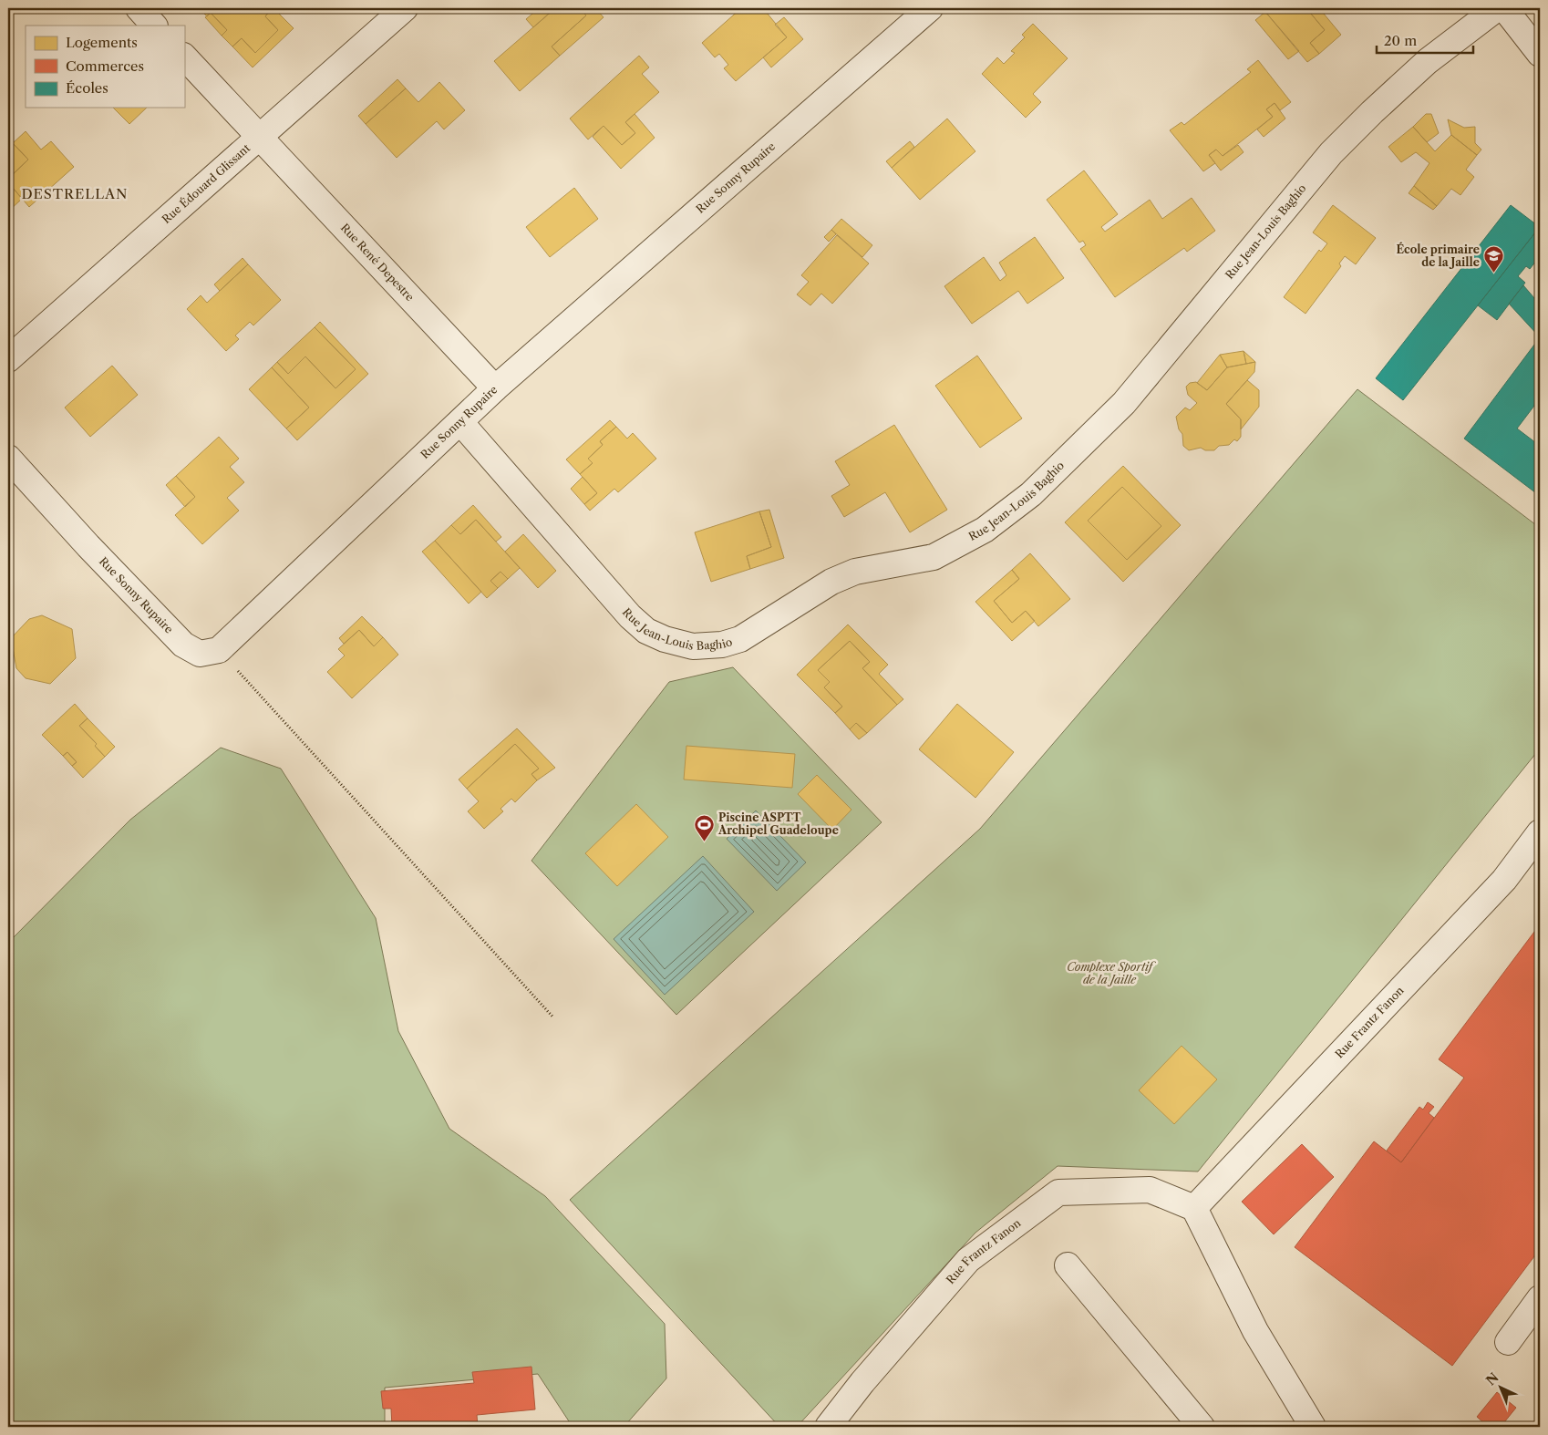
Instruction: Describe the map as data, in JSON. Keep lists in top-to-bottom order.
{
  "streets": {
    "street": [
      "Rue Sonny Rupaire",
      "Rue Édouard Glissant",
      "Rue Jean-Louis Baghio",
      "Rue René Depestre",
      "Rue Frantz Fanon"
    ]
  },
  "crossings": [
    ["Rue Sonny Rupaire", "Rue Jean-Louis Baghio"],
    ["Rue Sonny Rupaire", "Rue René Depestre"],
    ["Rue Édouard Glissant", "Rue René Depestre"]
  ],
  "districts": ["DESTRELLAN"],
  "parks": ["Complexe Sportif de la Jaille"],
  "places": {
    "school or university": ["École primaire de la Jaille"],
    "sports": ["Piscine ASPTT Archipel Guadeloupe"]
  },
  "legend": ["Logements", "Commerces", "Écoles"],
  "scale_bar": "20 m",
  "north": "top left"
}
